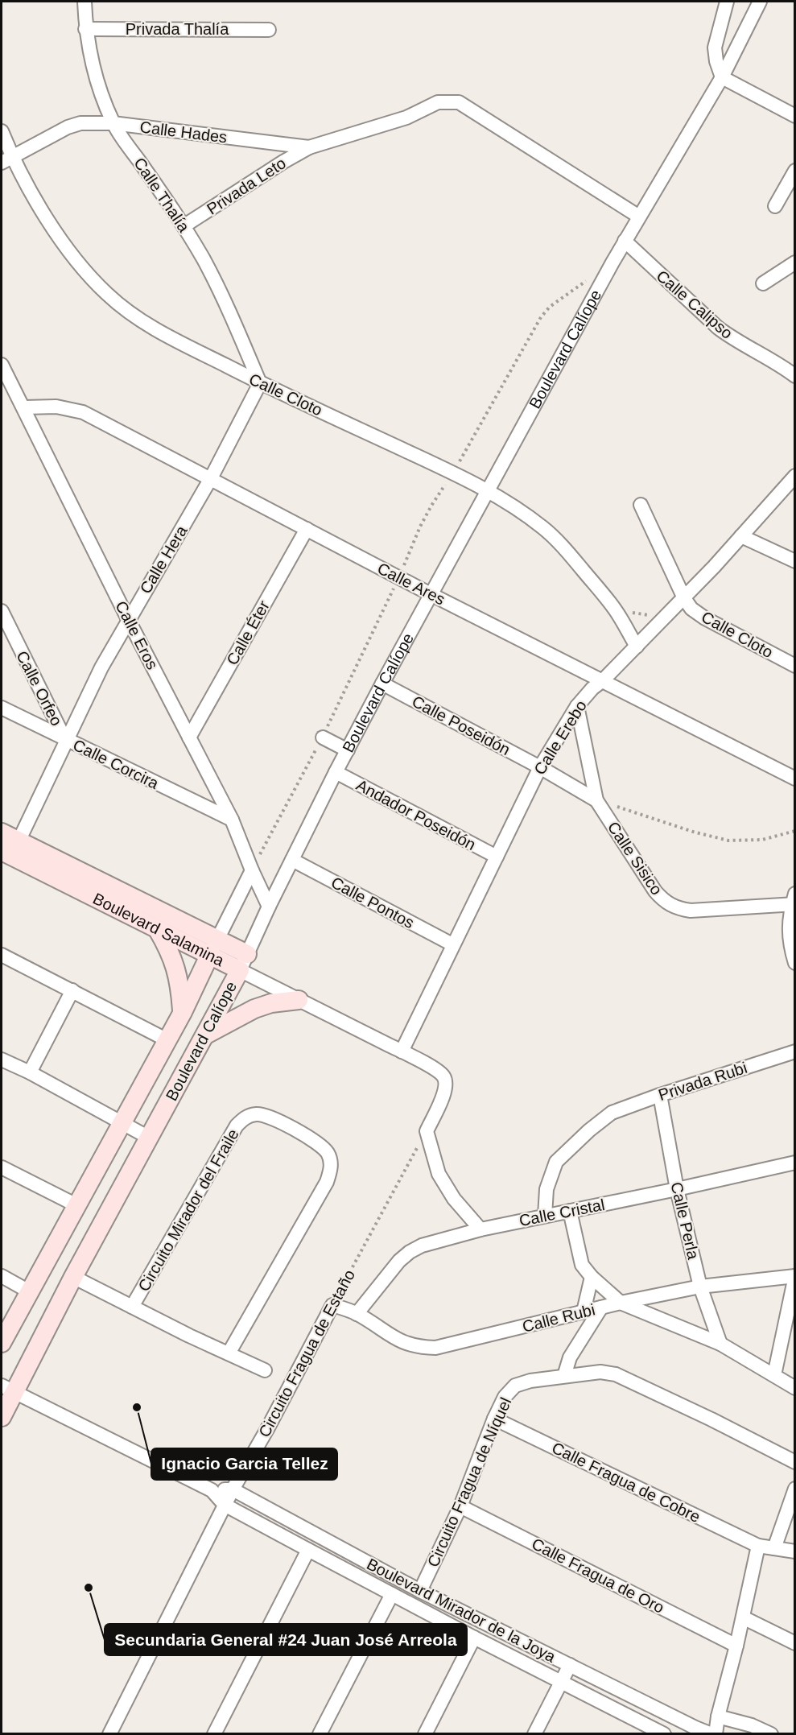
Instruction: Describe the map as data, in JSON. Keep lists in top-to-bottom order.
{
  "streets": {
    "street": [
      "Privada Thalía",
      "Calle Hades",
      "Privada Leto",
      "Calle Thalía",
      "Calle Calipso",
      "Boulevard Calíope",
      "Calle Cloto",
      "Calle Hera",
      "Calle Ares",
      "Calle Éter",
      "Calle Eros",
      "Calle Orfeo",
      "Calle Poseidón",
      "Calle Erebo",
      "Calle Corcira",
      "Andador Poseidón",
      "Calle Sisico",
      "Calle Pontos",
      "Boulevard Salamina",
      "Privada Rubi",
      "Circuito Mirador del Fraile",
      "Calle Cristal",
      "Calle Perla",
      "Calle Rubi",
      "Circuito Fragua de Estaño",
      "Circuito Fragua de Níquel",
      "Calle Fragua de Cobre",
      "Calle Fragua de Oro",
      "Boulevard Mirador de la Joya"
    ]
  },
  "crossings": [
    ["Privada Thalía", "Calle Thalía"],
    ["Calle Hades", "Privada Leto"],
    ["Calle Hades", "Calle Thalía"],
    ["Calle Hades", "Boulevard Calíope"],
    ["Calle Hades", "Calle Cloto"],
    ["Privada Leto", "Calle Thalía"],
    ["Calle Thalía", "Calle Cloto"],
    ["Calle Thalía", "Calle Hera"],
    ["Calle Calipso", "Boulevard Calíope"],
    ["Boulevard Calíope", "Calle Cloto"],
    ["Boulevard Calíope", "Calle Ares"],
    ["Boulevard Calíope", "Calle Eros"],
    ["Boulevard Calíope", "Calle Poseidón"],
    ["Boulevard Calíope", "Andador Poseidón"],
    ["Boulevard Calíope", "Calle Pontos"],
    ["Boulevard Calíope", "Boulevard Salamina"],
    ["Boulevard Calíope", "Boulevard Mirador de la Joya"],
    ["Calle Cloto", "Calle Hera"],
    ["Calle Cloto", "Calle Erebo"],
    ["Calle Hera", "Calle Ares"],
    ["Calle Hera", "Calle Eros"],
    ["Calle Hera", "Calle Orfeo"],
    ["Calle Hera", "Calle Corcira"],
    ["Calle Hera", "Boulevard Salamina"],
    ["Calle Ares", "Calle Éter"],
    ["Calle Ares", "Calle Eros"],
    ["Calle Ares", "Calle Erebo"],
    ["Calle Éter", "Calle Eros"],
    ["Calle Eros", "Calle Corcira"],
    ["Calle Orfeo", "Calle Corcira"],
    ["Calle Poseidón", "Calle Erebo"],
    ["Calle Poseidón", "Calle Sisico"],
    ["Calle Erebo", "Andador Poseidón"],
    ["Calle Erebo", "Calle Pontos"],
    ["Calle Erebo", "Boulevard Salamina"],
    ["Boulevard Salamina", "Circuito Fragua de Estaño"],
    ["Privada Rubi", "Calle Cristal"],
    ["Privada Rubi", "Calle Perla"],
    ["Calle Cristal", "Calle Perla"],
    ["Calle Cristal", "Calle Rubi"],
    ["Calle Perla", "Calle Rubi"],
    ["Calle Rubi", "Circuito Fragua de Estaño"],
    ["Circuito Fragua de Estaño", "Boulevard Mirador de la Joya"],
    ["Circuito Fragua de Níquel", "Calle Fragua de Cobre"],
    ["Circuito Fragua de Níquel", "Calle Fragua de Oro"],
    ["Circuito Fragua de Níquel", "Boulevard Mirador de la Joya"]
  ],
  "places": ["Ignacio Garcia Tellez", "Secundaria General #24 Juan José Arreola"]
}
